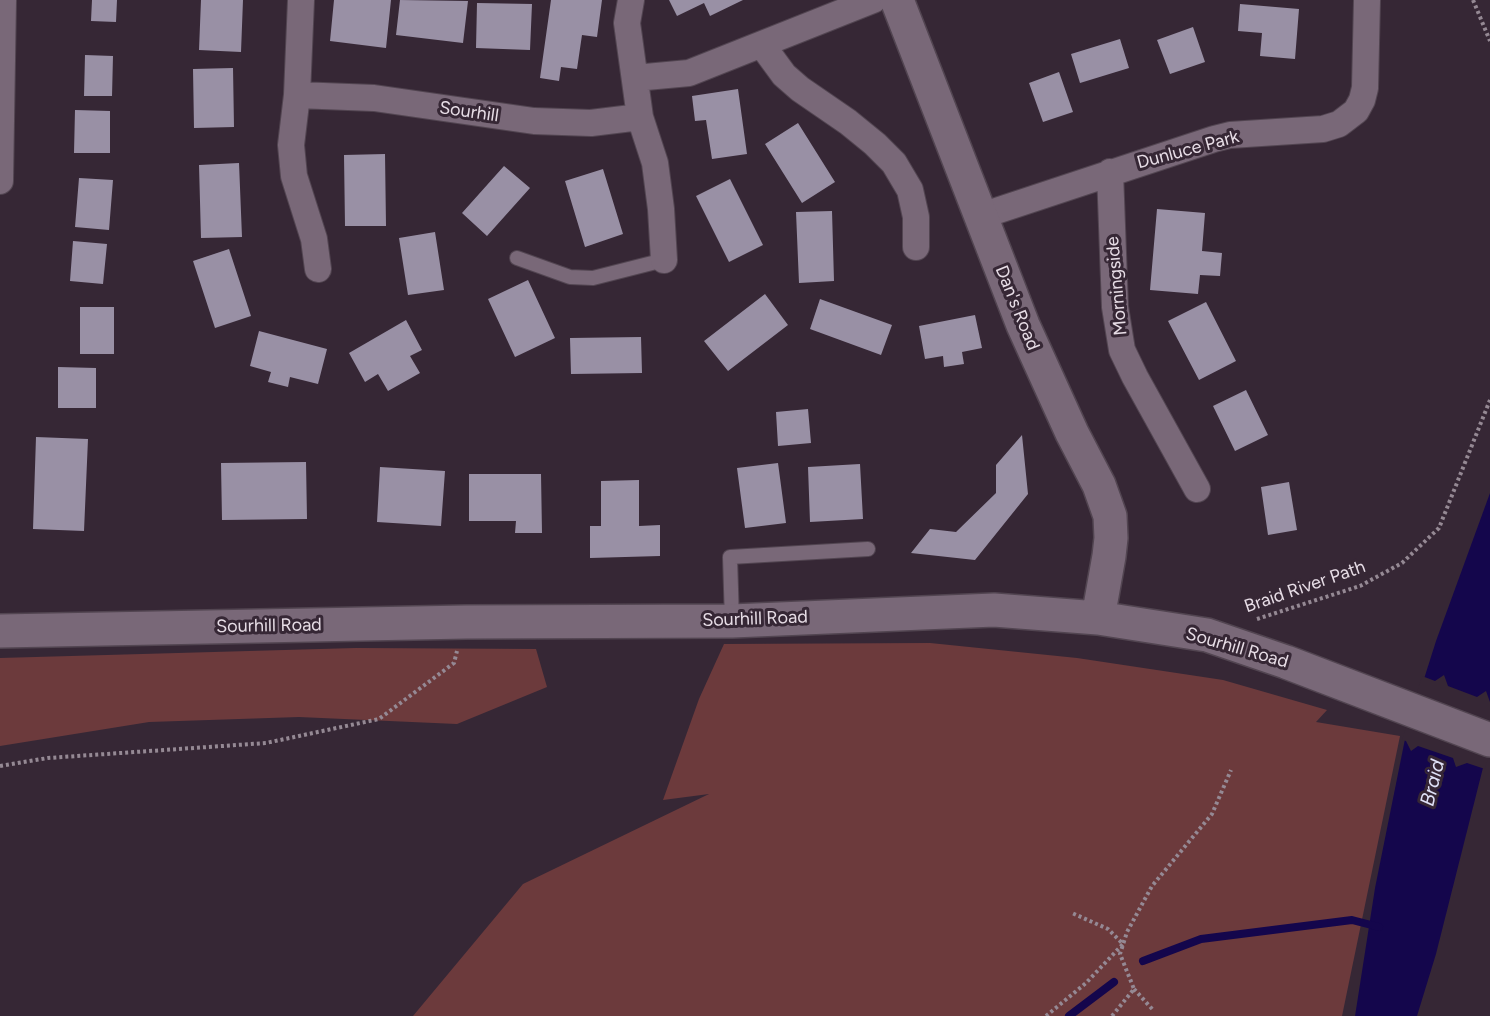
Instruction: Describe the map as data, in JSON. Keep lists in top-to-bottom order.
{
  "streets": {
    "street": [
      "Sourhill",
      "Dunluce Park",
      "Morningside",
      "Dan's Road",
      "Sourhill Road"
    ],
    "path": ["Braid River Path"]
  },
  "crossings": [
    ["Dunluce Park", "Morningside"],
    ["Dunluce Park", "Dan's Road"],
    ["Dan's Road", "Sourhill Road"],
    ["Braid River Path", "Sourhill Road"]
  ],
  "water": ["Braid"]
}
